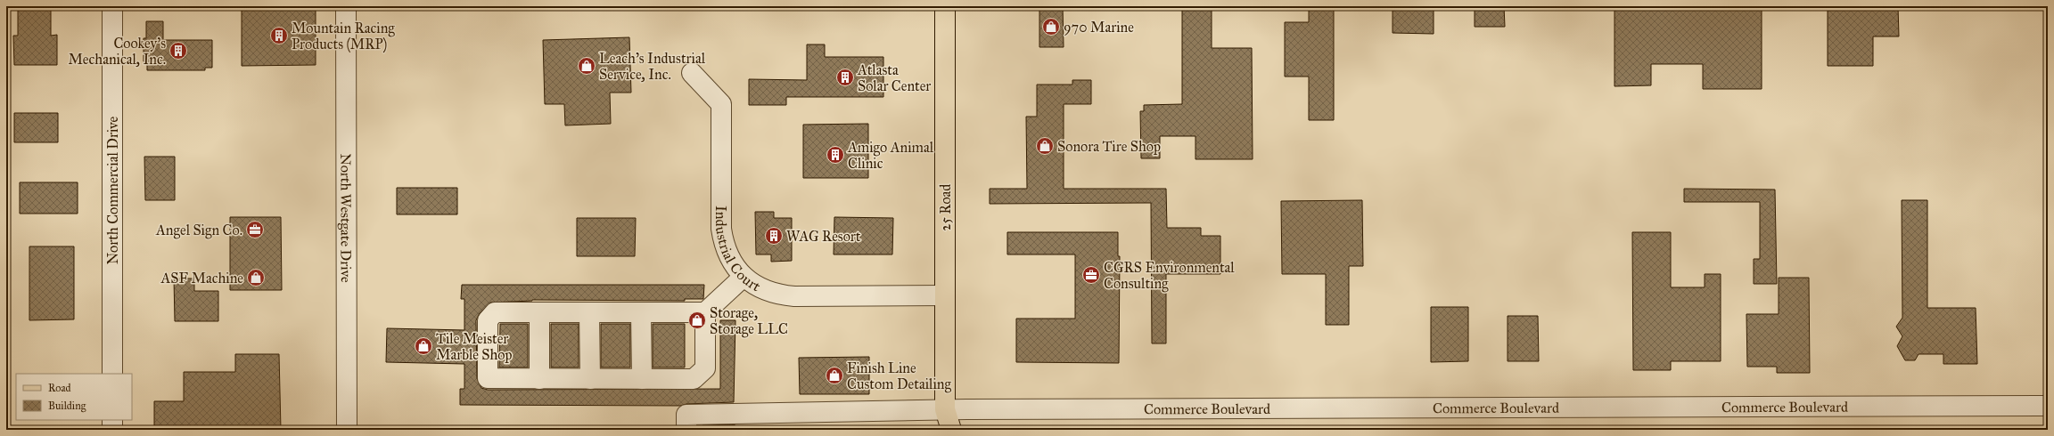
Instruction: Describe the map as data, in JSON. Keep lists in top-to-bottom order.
{
  "streets": {
    "main road": ["25 Road"],
    "street": [
      "North Commercial Drive",
      "North Westgate Drive",
      "Industrial Court",
      "Commerce Boulevard"
    ]
  },
  "crossings": [
    ["25 Road", "Industrial Court"],
    ["25 Road", "Commerce Boulevard"]
  ],
  "places": {
    "shop": [
      "970 Marine",
      "Leach's Industrial Service, Inc.",
      "Sonora Tire Shop",
      "ASF Machine",
      "Storage, Storage LLC",
      "Tile Meister Marble Shop",
      "Finish Line Custom Detailing"
    ],
    "building": [
      "Mountain Racing Products (MRP)",
      "Cookey's Mechanical, Inc.",
      "Atlasta Solar Center",
      "Amigo Animal Clinic",
      "WAG Resort"
    ],
    "office": ["Angel Sign Co.", "CGRS Environmental Consulting"]
  },
  "legend": ["Road", "Building"]
}
